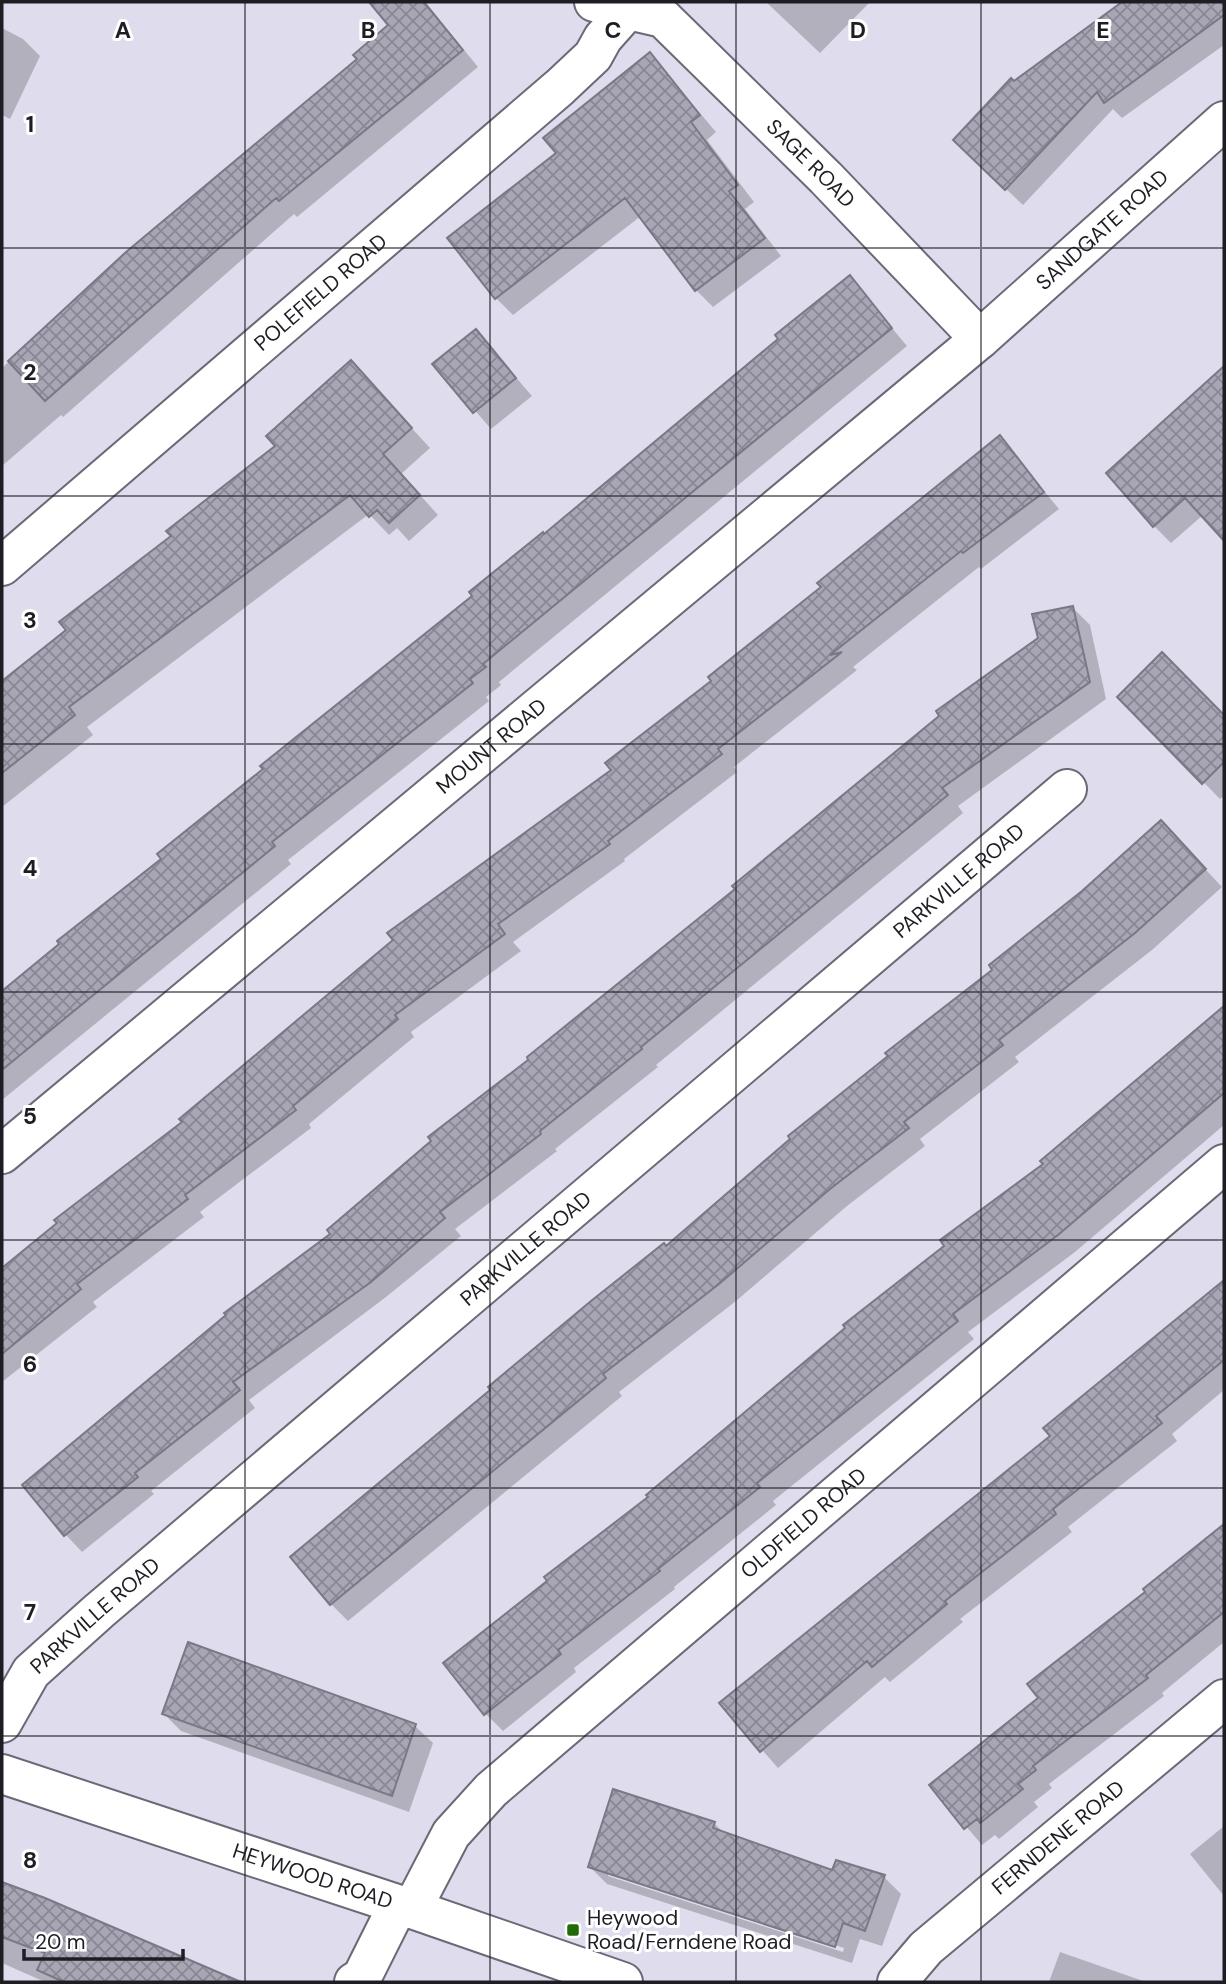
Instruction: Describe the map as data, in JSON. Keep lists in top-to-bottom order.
{
  "streets": {
    "street": [
      "SAGE ROAD",
      "SANDGATE ROAD",
      "POLEFIELD ROAD",
      "MOUNT ROAD",
      "PARKVILLE ROAD",
      "OLDFIELD ROAD",
      "FERNDENE ROAD",
      "HEYWOOD ROAD"
    ]
  },
  "crossings": [
    ["SAGE ROAD", "SANDGATE ROAD"],
    ["SAGE ROAD", "POLEFIELD ROAD"],
    ["SAGE ROAD", "MOUNT ROAD"],
    ["SANDGATE ROAD", "MOUNT ROAD"],
    ["OLDFIELD ROAD", "HEYWOOD ROAD"]
  ],
  "places": {
    "transit": ["Heywood Road/Ferndene Road"]
  },
  "scale_bar": "20 m",
  "grid": {
    "columns": [
      "A",
      "B",
      "C",
      "D",
      "E"
    ],
    "rows": [
      "1",
      "2",
      "3",
      "4",
      "5",
      "6",
      "7",
      "8"
    ]
  }
}
